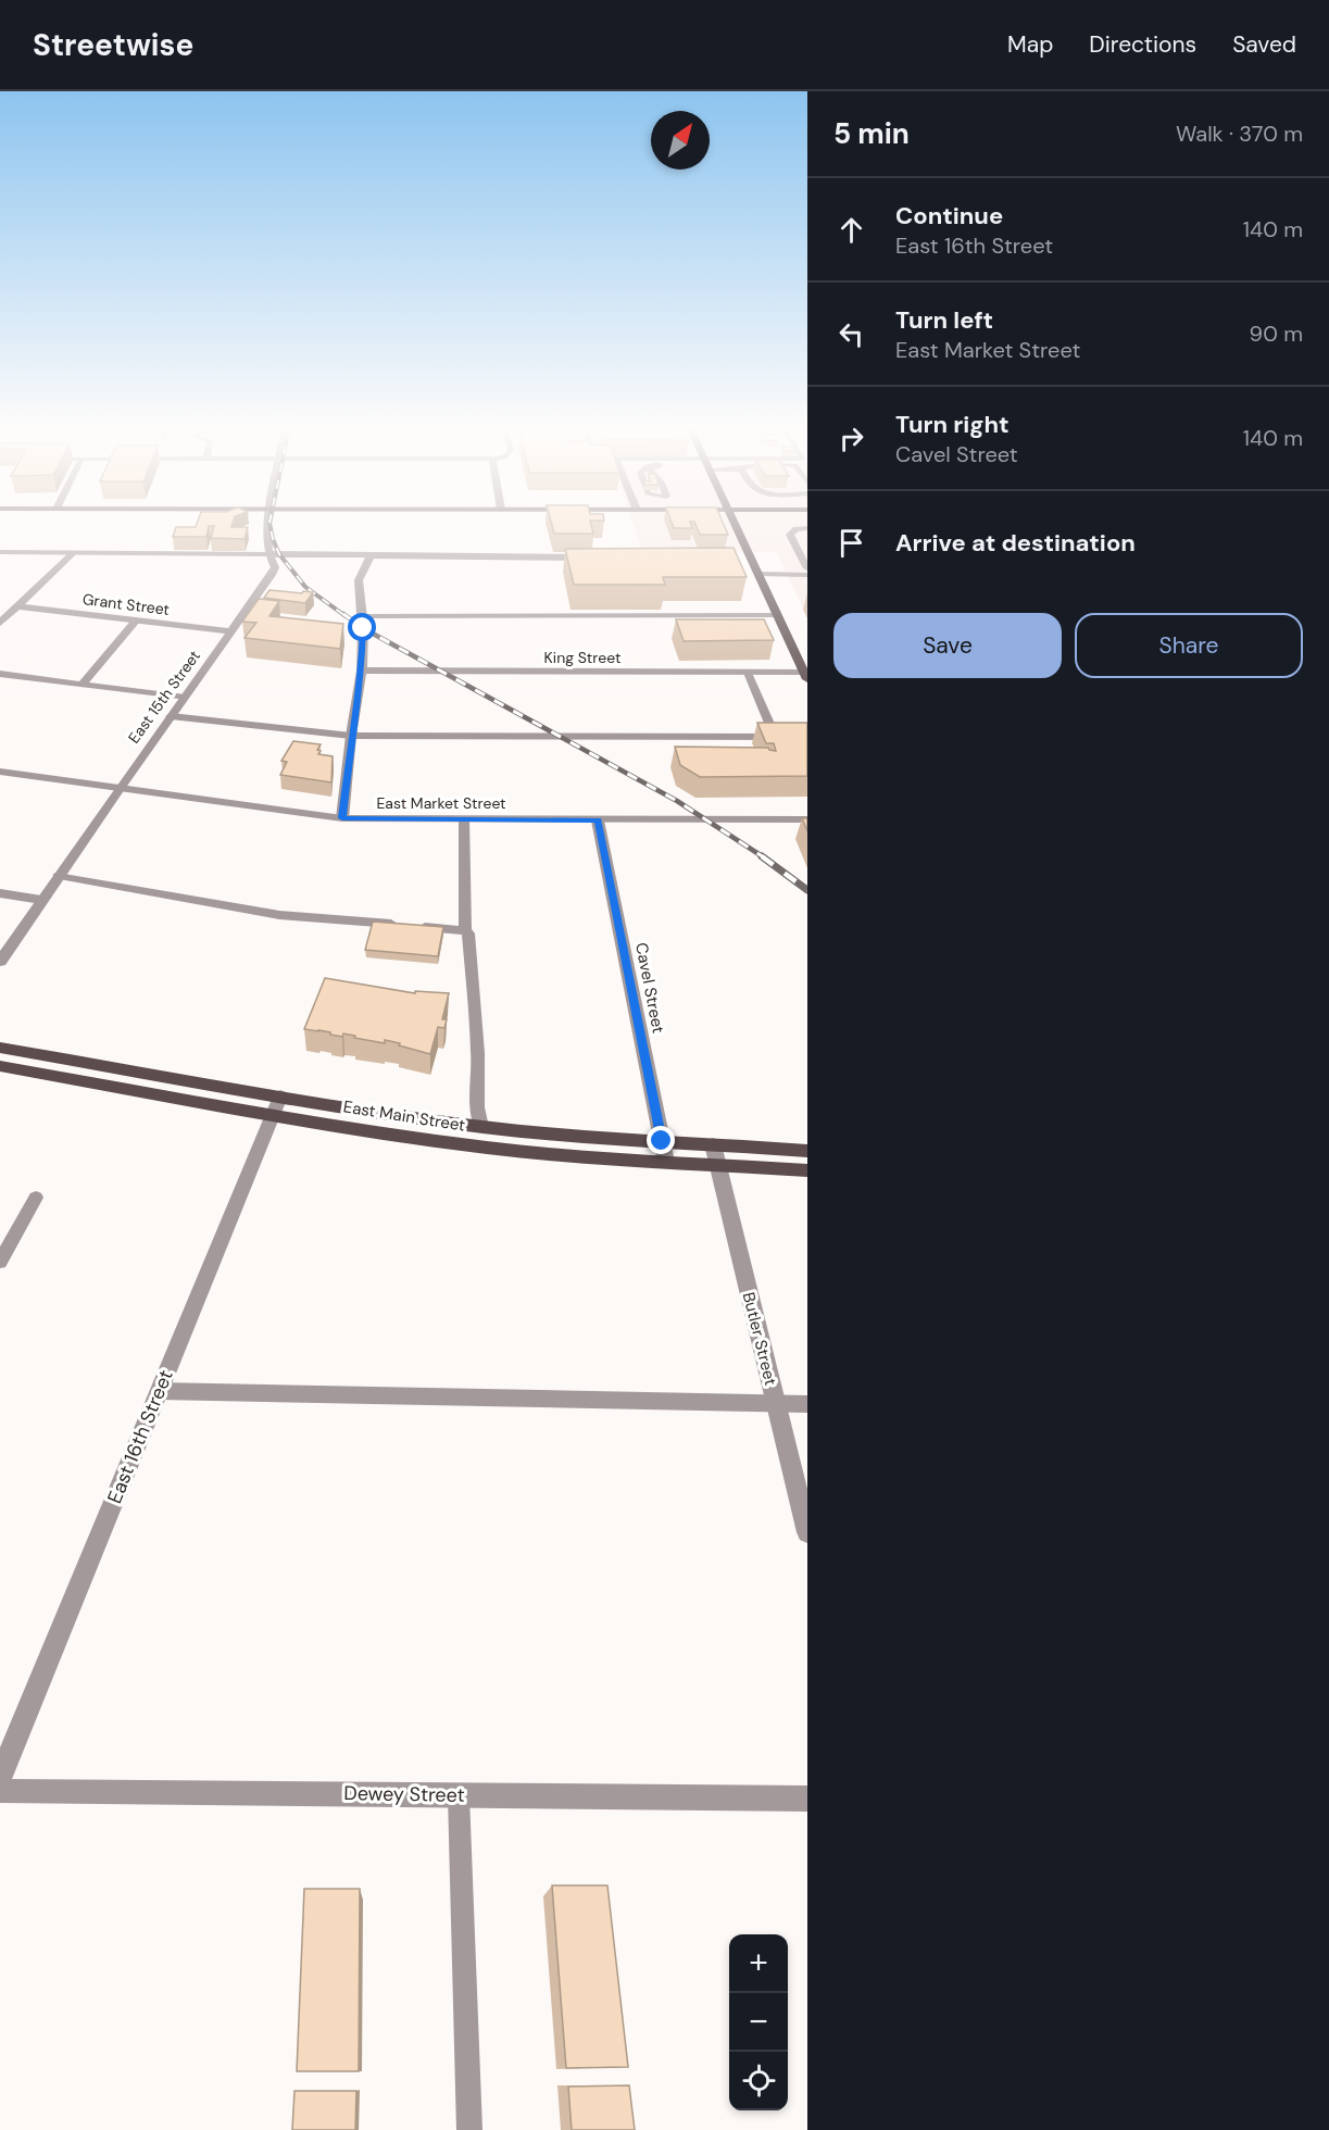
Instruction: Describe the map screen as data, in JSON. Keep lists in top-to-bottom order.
{
  "streets": {
    "main road": ["East Main Street"],
    "street": [
      "Grant Street",
      "King Street",
      "East 15th Street",
      "East Market Street",
      "Cavel Street",
      "Butler Street",
      "East 16th Street",
      "Dewey Street"
    ]
  },
  "crossings": [
    ["Grant Street", "East 15th Street"],
    ["East 15th Street", "East Market Street"],
    ["East Market Street", "Cavel Street"],
    ["Cavel Street", "East Main Street"],
    ["East Main Street", "Butler Street"],
    ["East Main Street", "East 16th Street"]
  ],
  "north": "top right",
  "page": {
    "header": "Streetwise",
    "nav": ["Map", "Directions", "Saved"],
    "heading": ["5 min", "Walk · 370 m"],
    "list": [
      ["Continue", "East 16th Street", "140 m"],
      ["Turn left", "East Market Street", "90 m"],
      ["Turn right", "Cavel Street", "140 m"],
      "Arrive at destination"
    ],
    "buttons": ["Save", "Share"],
    "map_buttons": ["+", "−"]
  }
}
